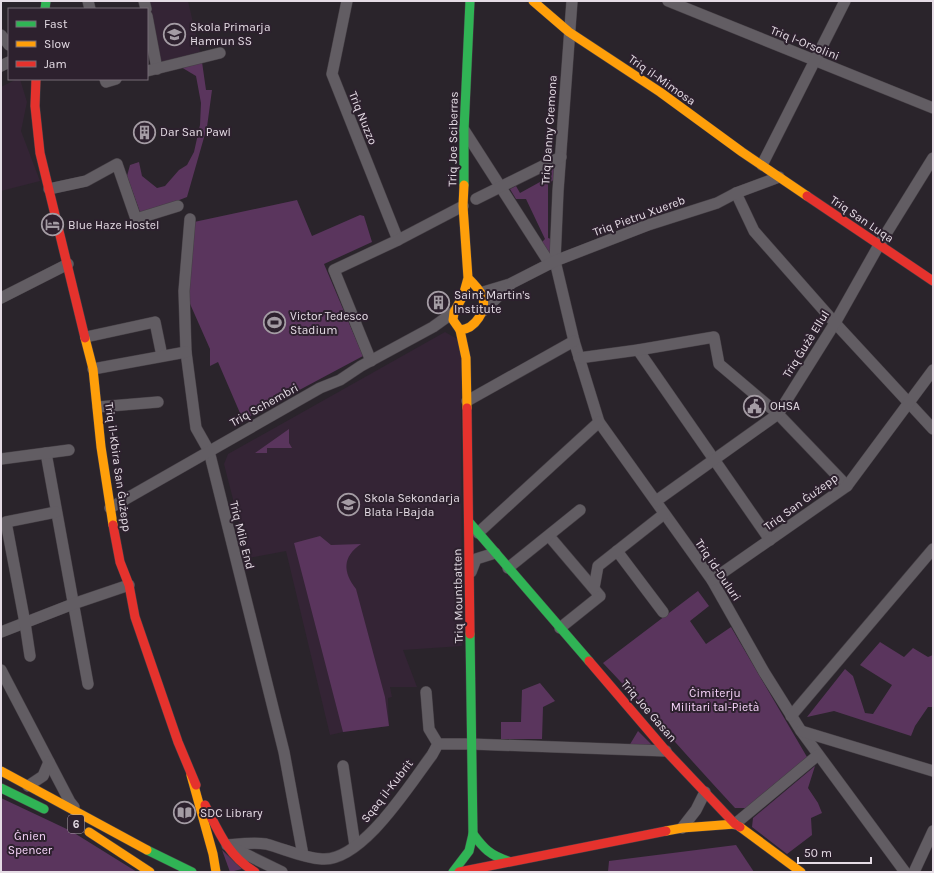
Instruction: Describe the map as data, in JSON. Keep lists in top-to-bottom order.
{
  "streets": {
    "main road": [
      "Triq il-Mimosa",
      "Triq Joe Sciberras",
      "Triq San Luqa",
      "Triq il-Kbira San Ġużepp",
      "Triq Mountbatten",
      "Triq Joe Gasan",
      "6"
    ],
    "street": [
      "Triq l-Orsolini",
      "Triq Nuzzo",
      "Triq Danny Cremona",
      "Triq Pietru Xuereb",
      "Triq Ġużè Ellul",
      "Triq Schembri",
      "Triq San Ġużepp",
      "Triq Mile End",
      "Triq id-Duluri",
      "Sqaq il-Kubrit"
    ]
  },
  "crossings": [
    ["Triq il-Mimosa", "Triq Danny Cremona"],
    ["Triq il-Mimosa", "Triq Pietru Xuereb"],
    ["Triq il-Mimosa", "Triq San Luqa"],
    ["Triq Danny Cremona", "Triq Pietru Xuereb"],
    ["Triq Danny Cremona", "Triq id-Duluri"],
    ["Triq Joe Sciberras", "Triq Pietru Xuereb"],
    ["Triq Joe Sciberras", "Triq Schembri"],
    ["Triq Joe Sciberras", "Triq Mountbatten"],
    ["Triq Pietru Xuereb", "Triq San Luqa"],
    ["Triq Pietru Xuereb", "Triq Schembri"],
    ["Triq Pietru Xuereb", "Triq id-Duluri"],
    ["Triq Pietru Xuereb", "Triq Mountbatten"],
    ["Triq San Luqa", "Triq Ġużè Ellul"],
    ["Triq Ġużè Ellul", "Triq id-Duluri"],
    ["Triq Schembri", "Triq il-Kbira San Ġużepp"],
    ["Triq Schembri", "Triq Mile End"],
    ["Triq Schembri", "Triq Mountbatten"],
    ["Triq il-Kbira San Ġużepp", "Sqaq il-Kubrit"],
    ["Triq San Ġużepp", "Triq id-Duluri"],
    ["Triq Mile End", "Sqaq il-Kubrit"],
    ["Triq Mountbatten", "Triq Joe Gasan"]
  ],
  "parks": ["Ċimiterju Militari tal-Pietà", "Ġnien Spencer"],
  "places": {
    "school or university": ["Skola Primarja Ħamrun SS", "Skola Sekondarja Blata l-Bajda"],
    "building": ["Dar San Pawl", "Saint Martin's Institute"],
    "hotel": ["Blue Haze Hostel"],
    "sports": ["Victor Tedesco Stadium"],
    "public building": ["OHSA"],
    "library": ["SDC Library"]
  },
  "legend": ["Fast", "Slow", "Jam"],
  "scale_bar": "50 m"
}
